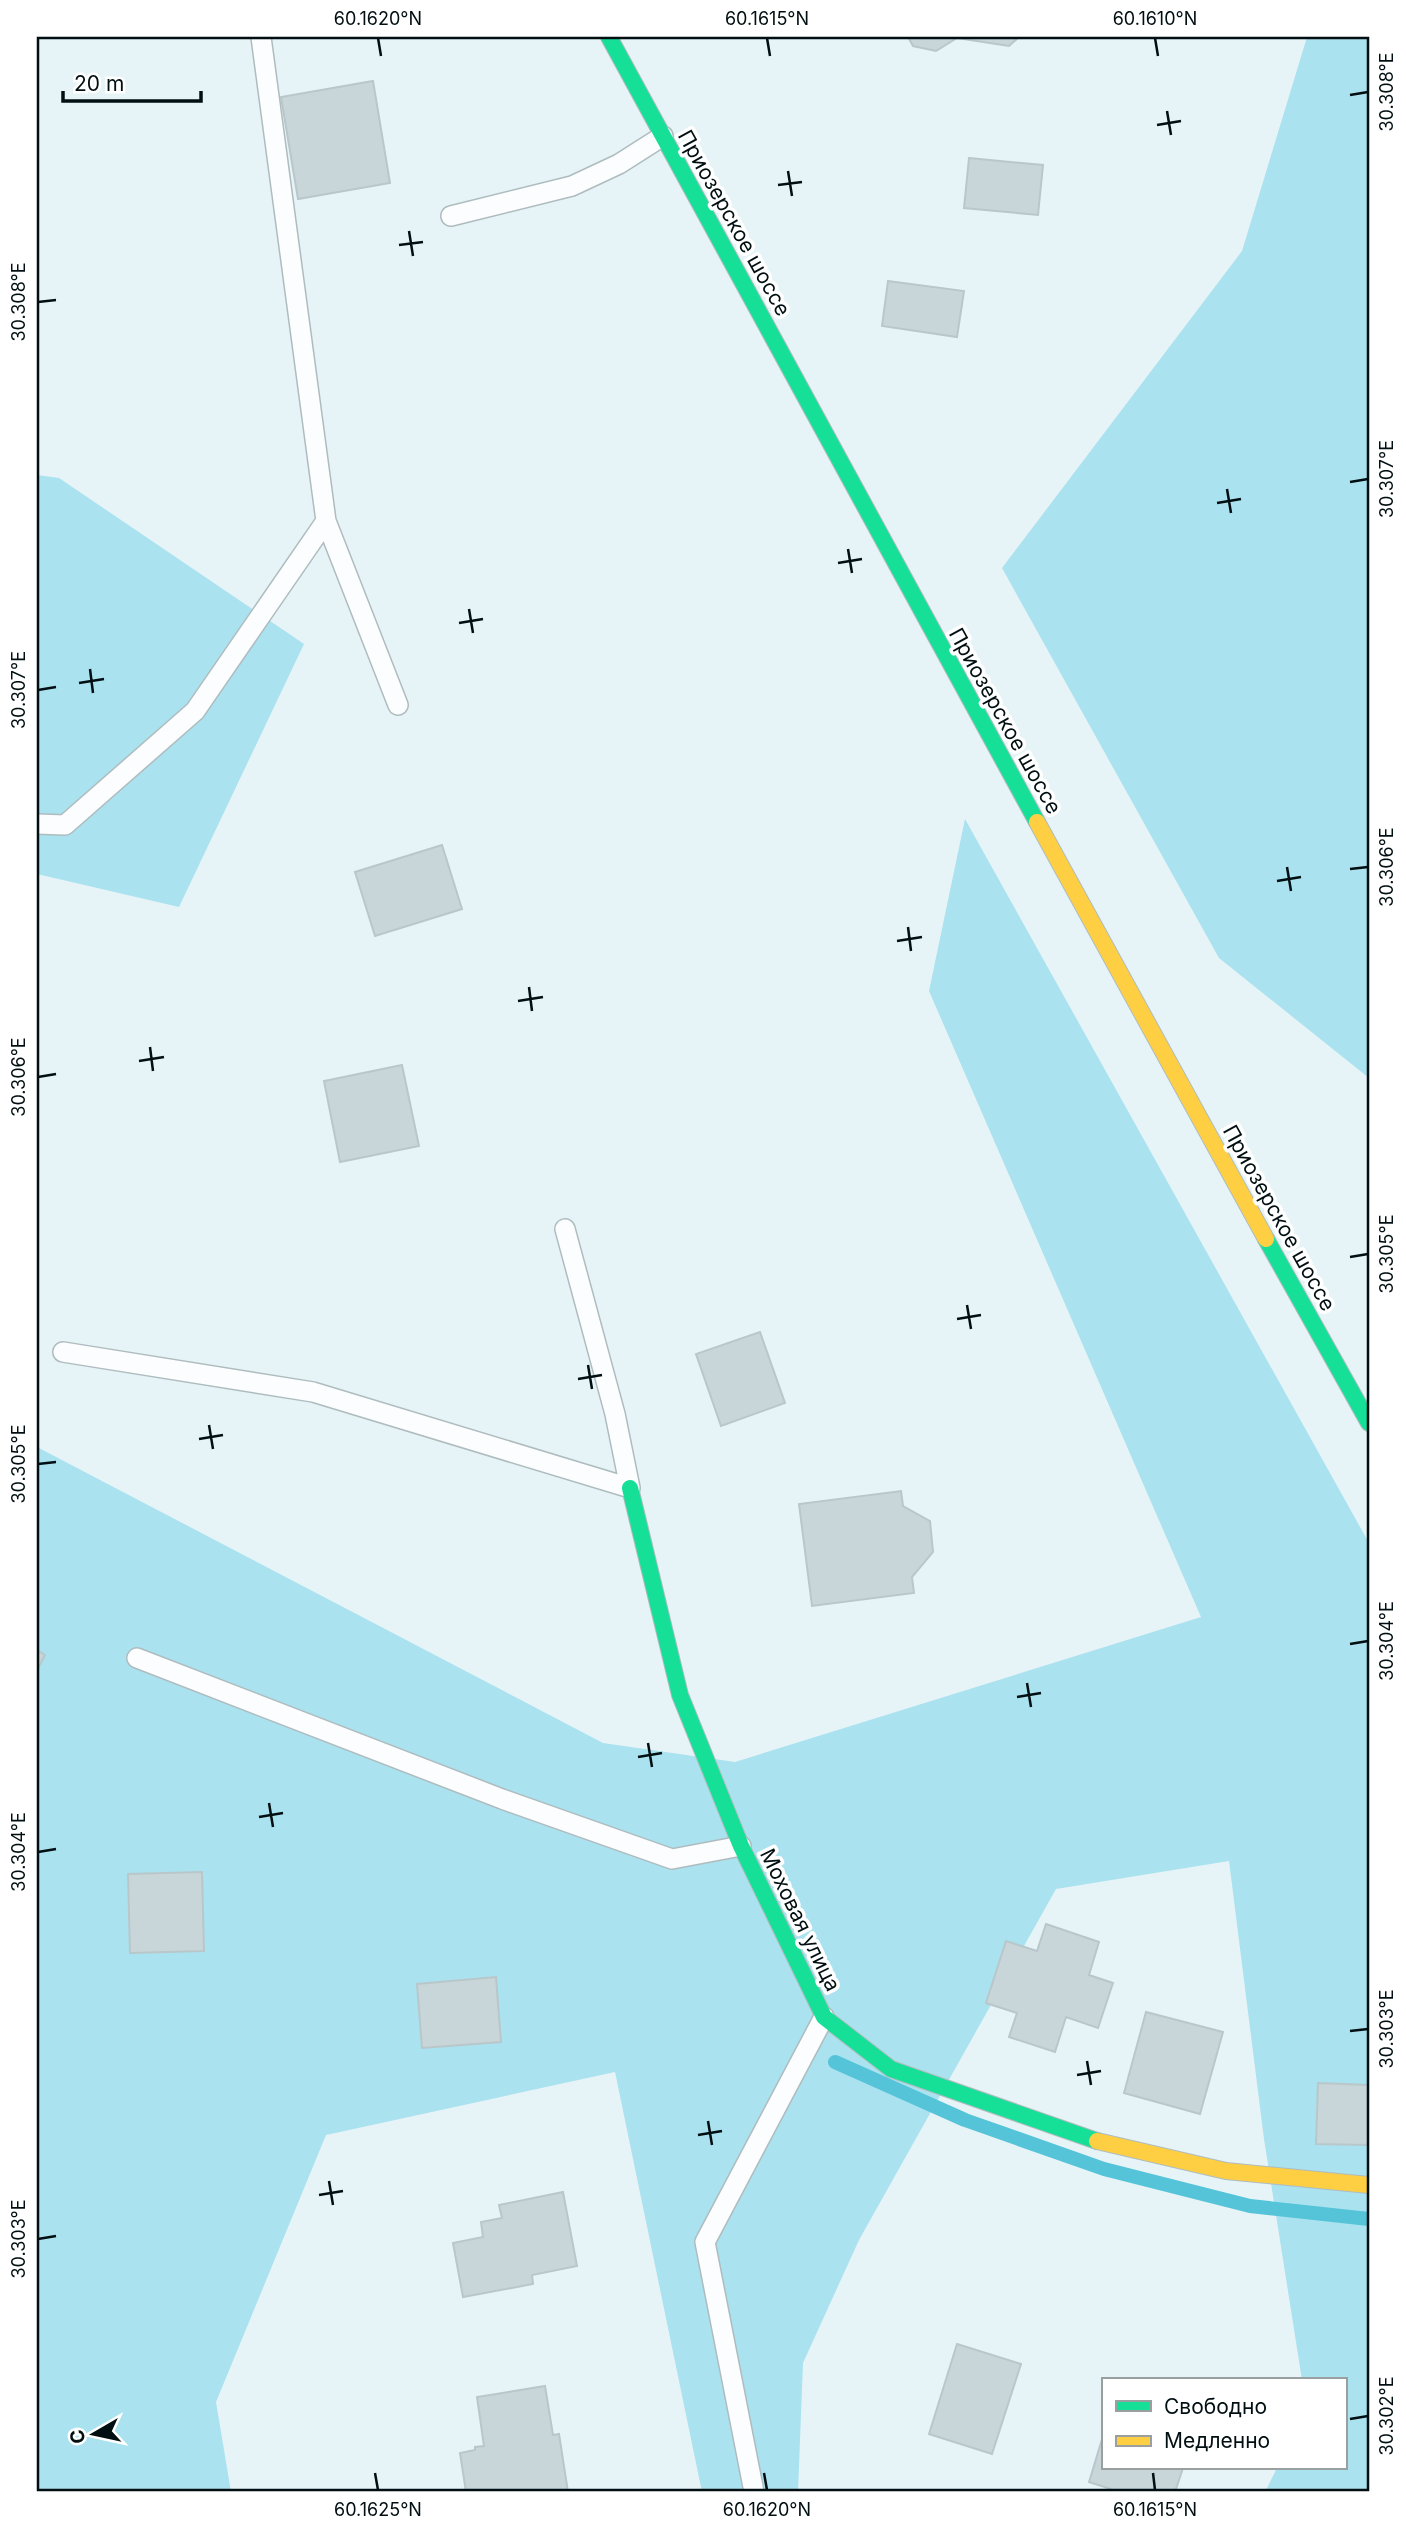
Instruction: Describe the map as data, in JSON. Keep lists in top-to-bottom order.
{
  "streets": {
    "main road": ["Приозерское шоссе", "Моховая улица"]
  },
  "legend": ["Свободно", "Медленно"],
  "scale_bar": "20 m",
  "north": "left",
  "coordinates": [
    "60.1620°N",
    "60.1615°N",
    "60.1610°N",
    "30.308°E",
    "30.307°E",
    "30.306°E",
    "30.305°E",
    "30.304°E",
    "30.303°E",
    "30.302°E",
    "60.1625°N"
  ]
}
